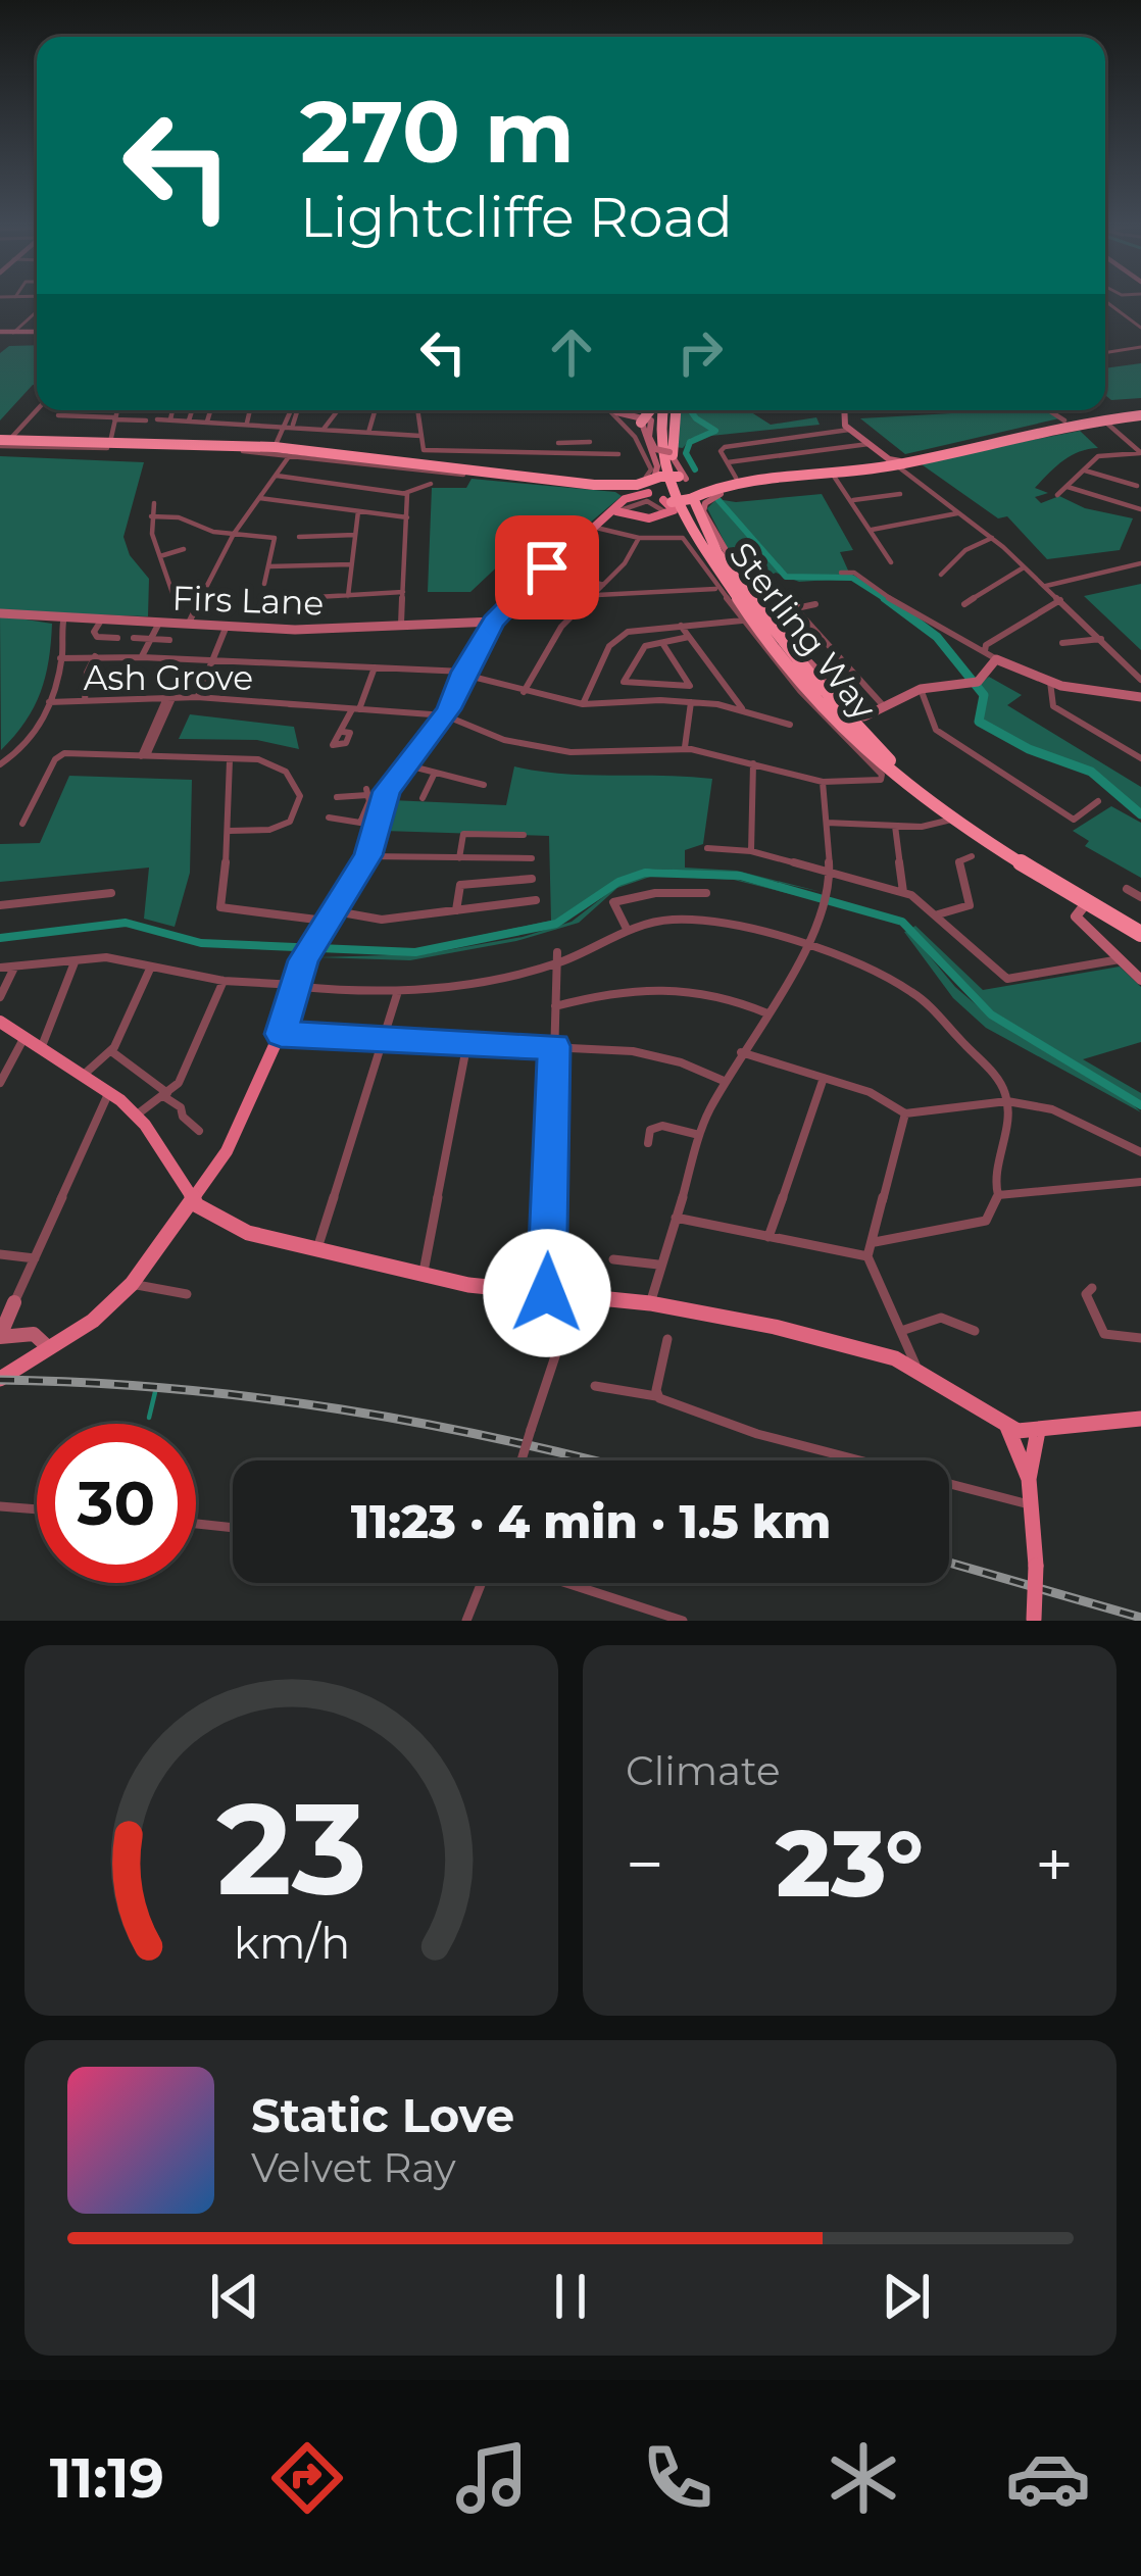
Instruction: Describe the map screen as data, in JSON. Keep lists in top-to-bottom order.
{
  "streets": {
    "highway": ["Sterling Way"],
    "street": ["Firs Lane", "Ash Grove"]
  },
  "page": {
    "turn": ["270 m", "Lightcliffe Road"],
    "limit": "30",
    "trip": "11:23 · 4 min · 1.5 km",
    "tile": "Climate",
    "heat": ["−", "23°", "+"],
    "song": ["Static Love", "Velvet Ray"],
    "tabs": "11:19",
    "gauge": ["23", "km/h"]
  }
}
